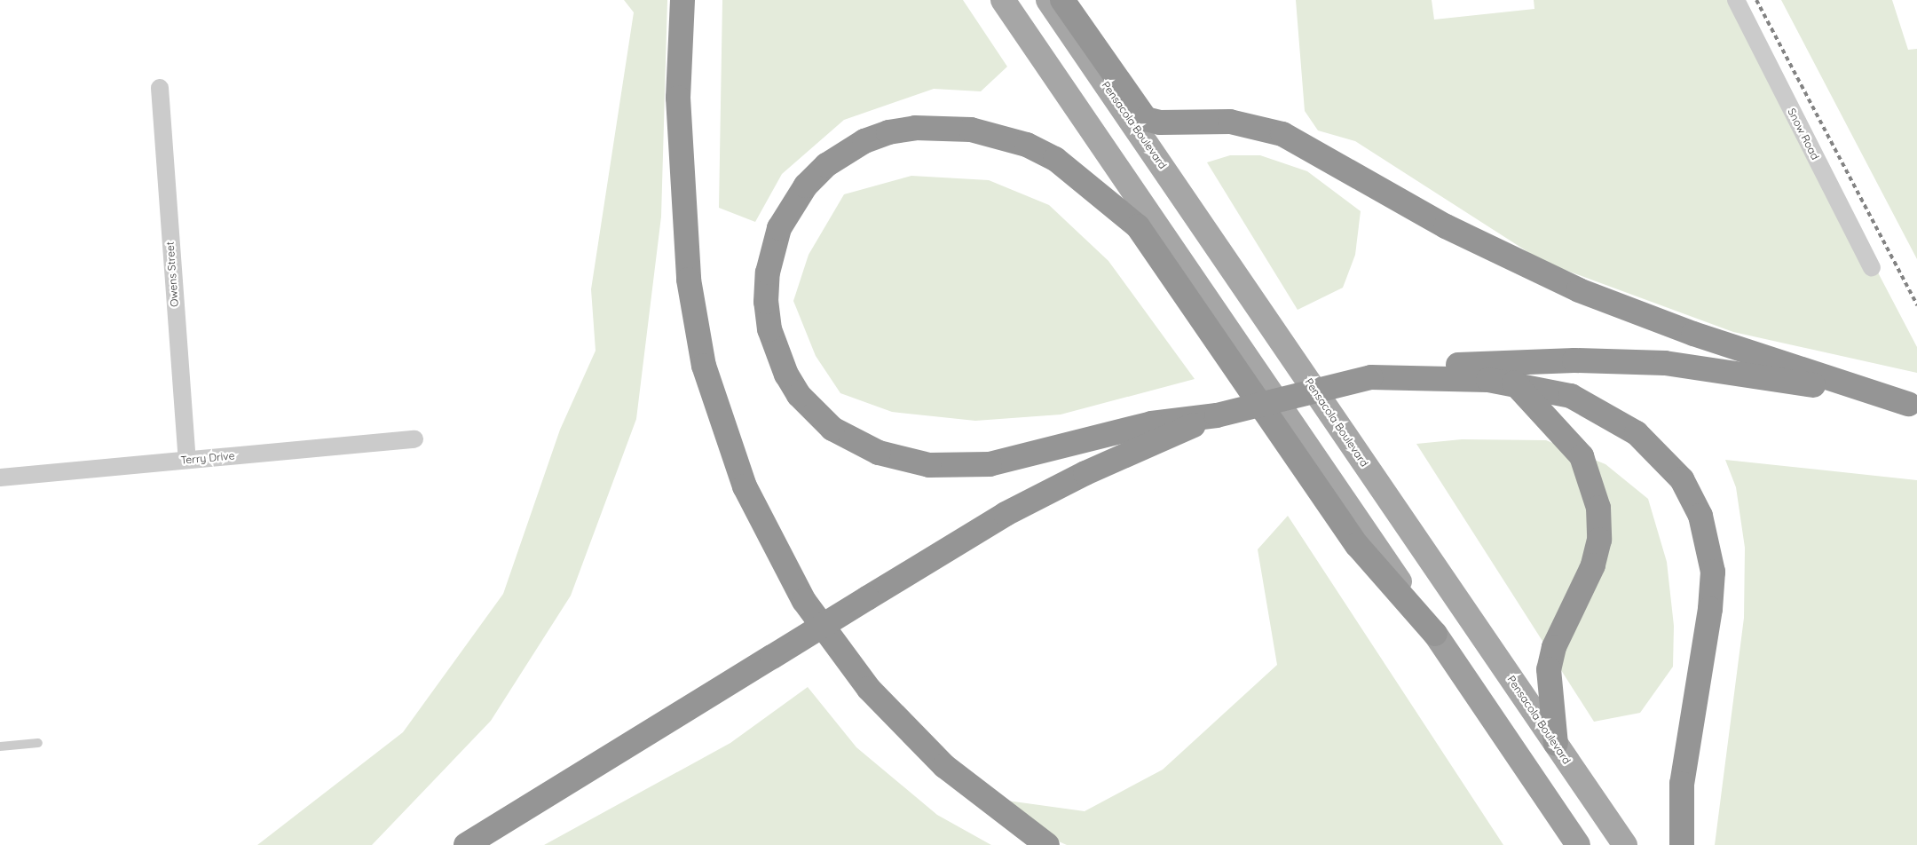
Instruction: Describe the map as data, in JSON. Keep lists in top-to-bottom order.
{
  "streets": {
    "main road": ["Pensacola Boulevard"],
    "street": ["Snow Road", "Owens Street", "Terry Drive"]
  },
  "crossings": [
    ["Owens Street", "Terry Drive"]
  ]
}
